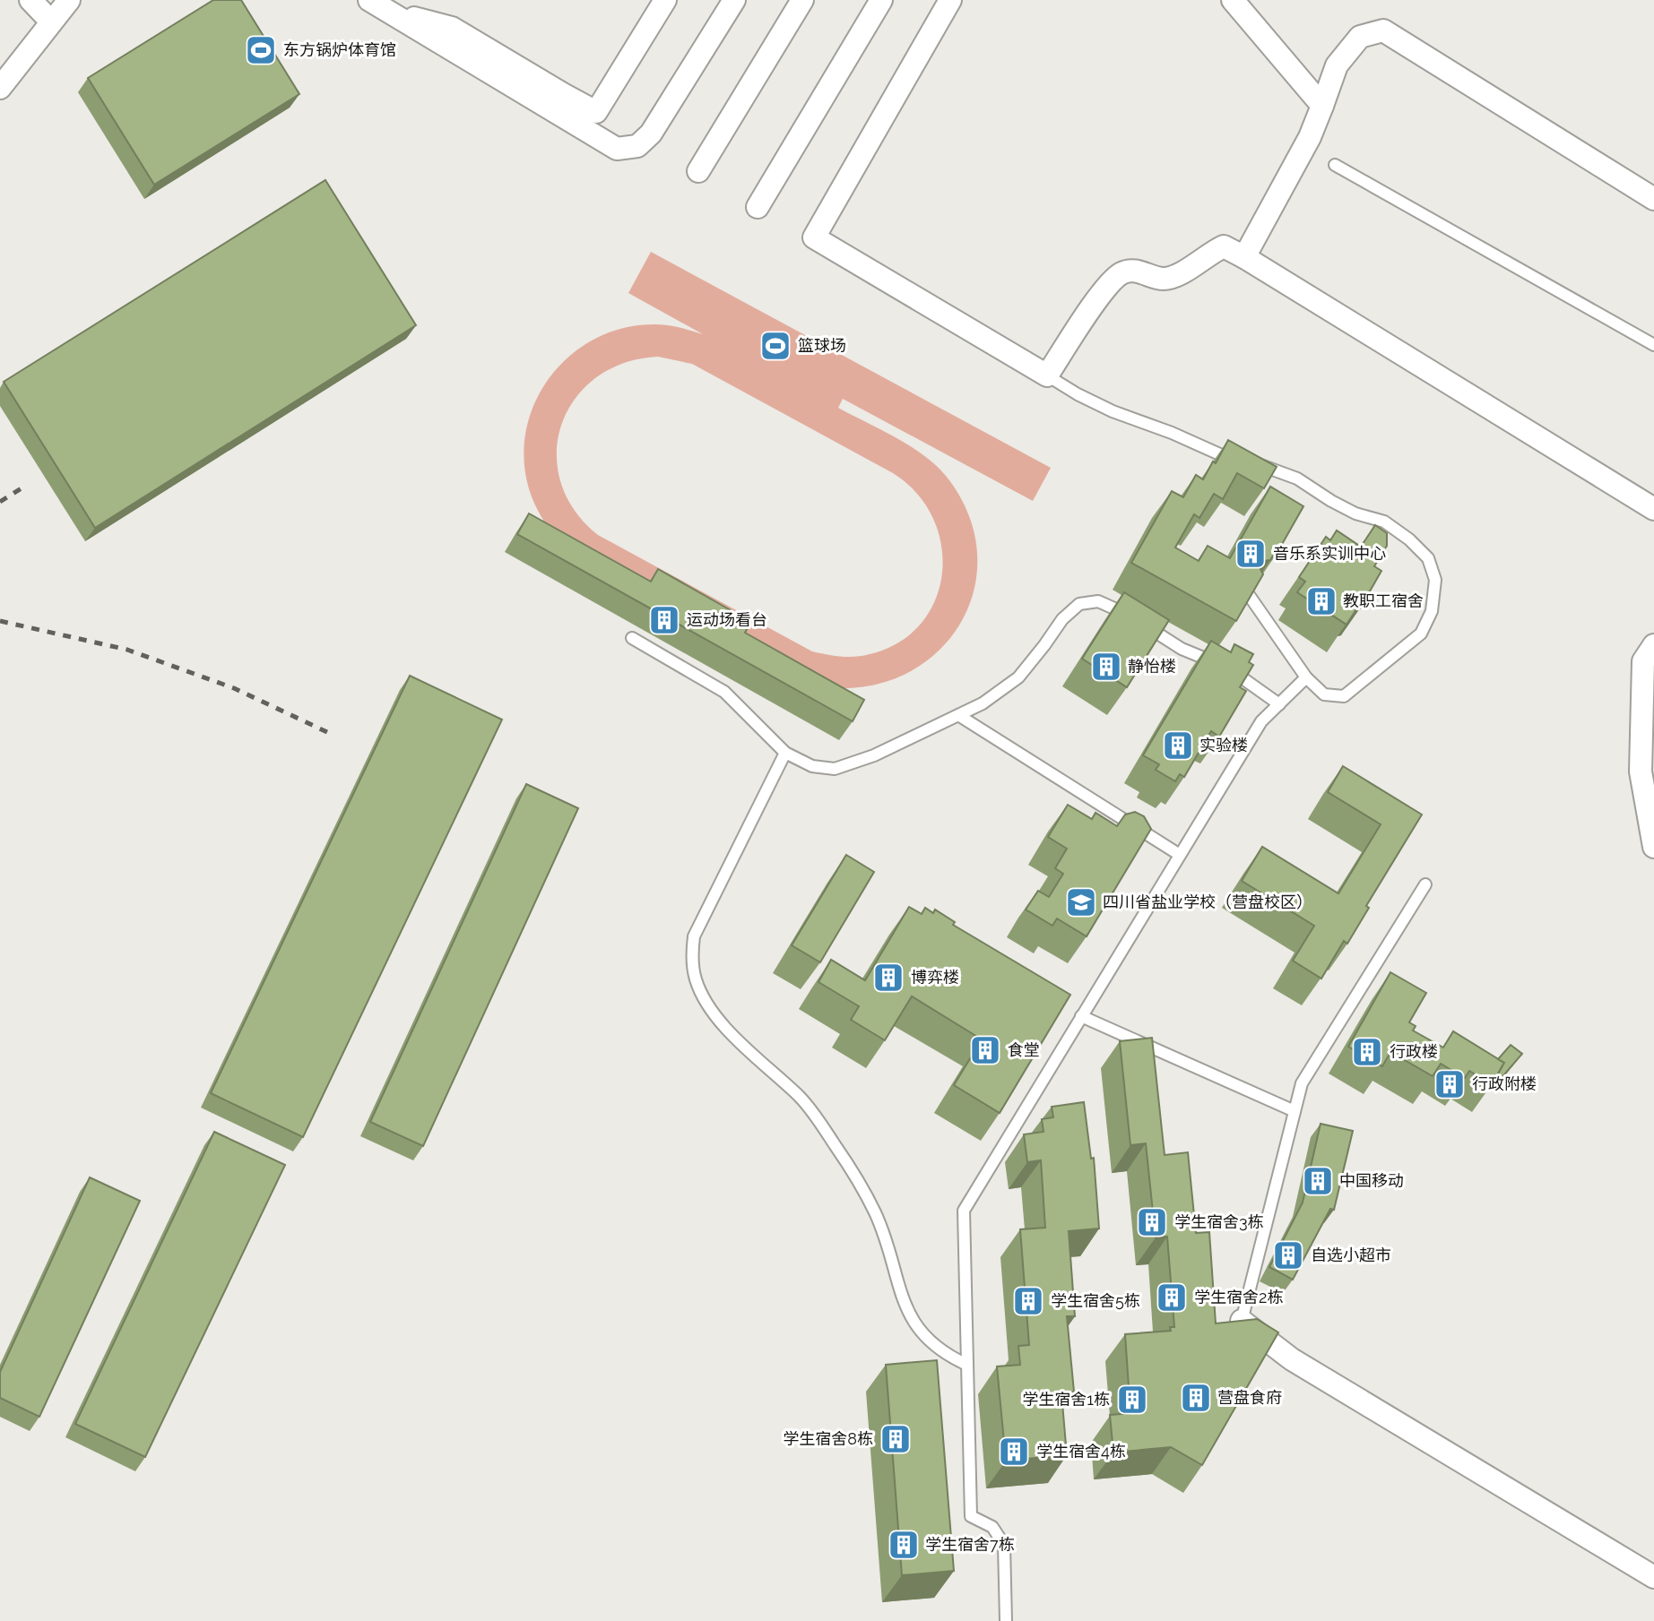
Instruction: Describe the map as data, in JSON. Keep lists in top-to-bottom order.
{
  "places": {
    "sports": ["东方锅炉体育馆", "篮球场"],
    "building": [
      "音乐系实训中心",
      "教职工宿舍",
      "运动场看台",
      "静怡楼",
      "实验楼",
      "博弈楼",
      "食堂",
      "行政楼",
      "行政附楼",
      "中国移动",
      "学生宿舍3栋",
      "自选小超市",
      "学生宿舍2栋",
      "学生宿舍5栋",
      "营盘食府",
      "学生宿舍1栋",
      "学生宿舍8栋",
      "学生宿舍4栋",
      "学生宿舍7栋"
    ],
    "school or university": ["四川省盐业学校（营盘校区）"]
  }
}
